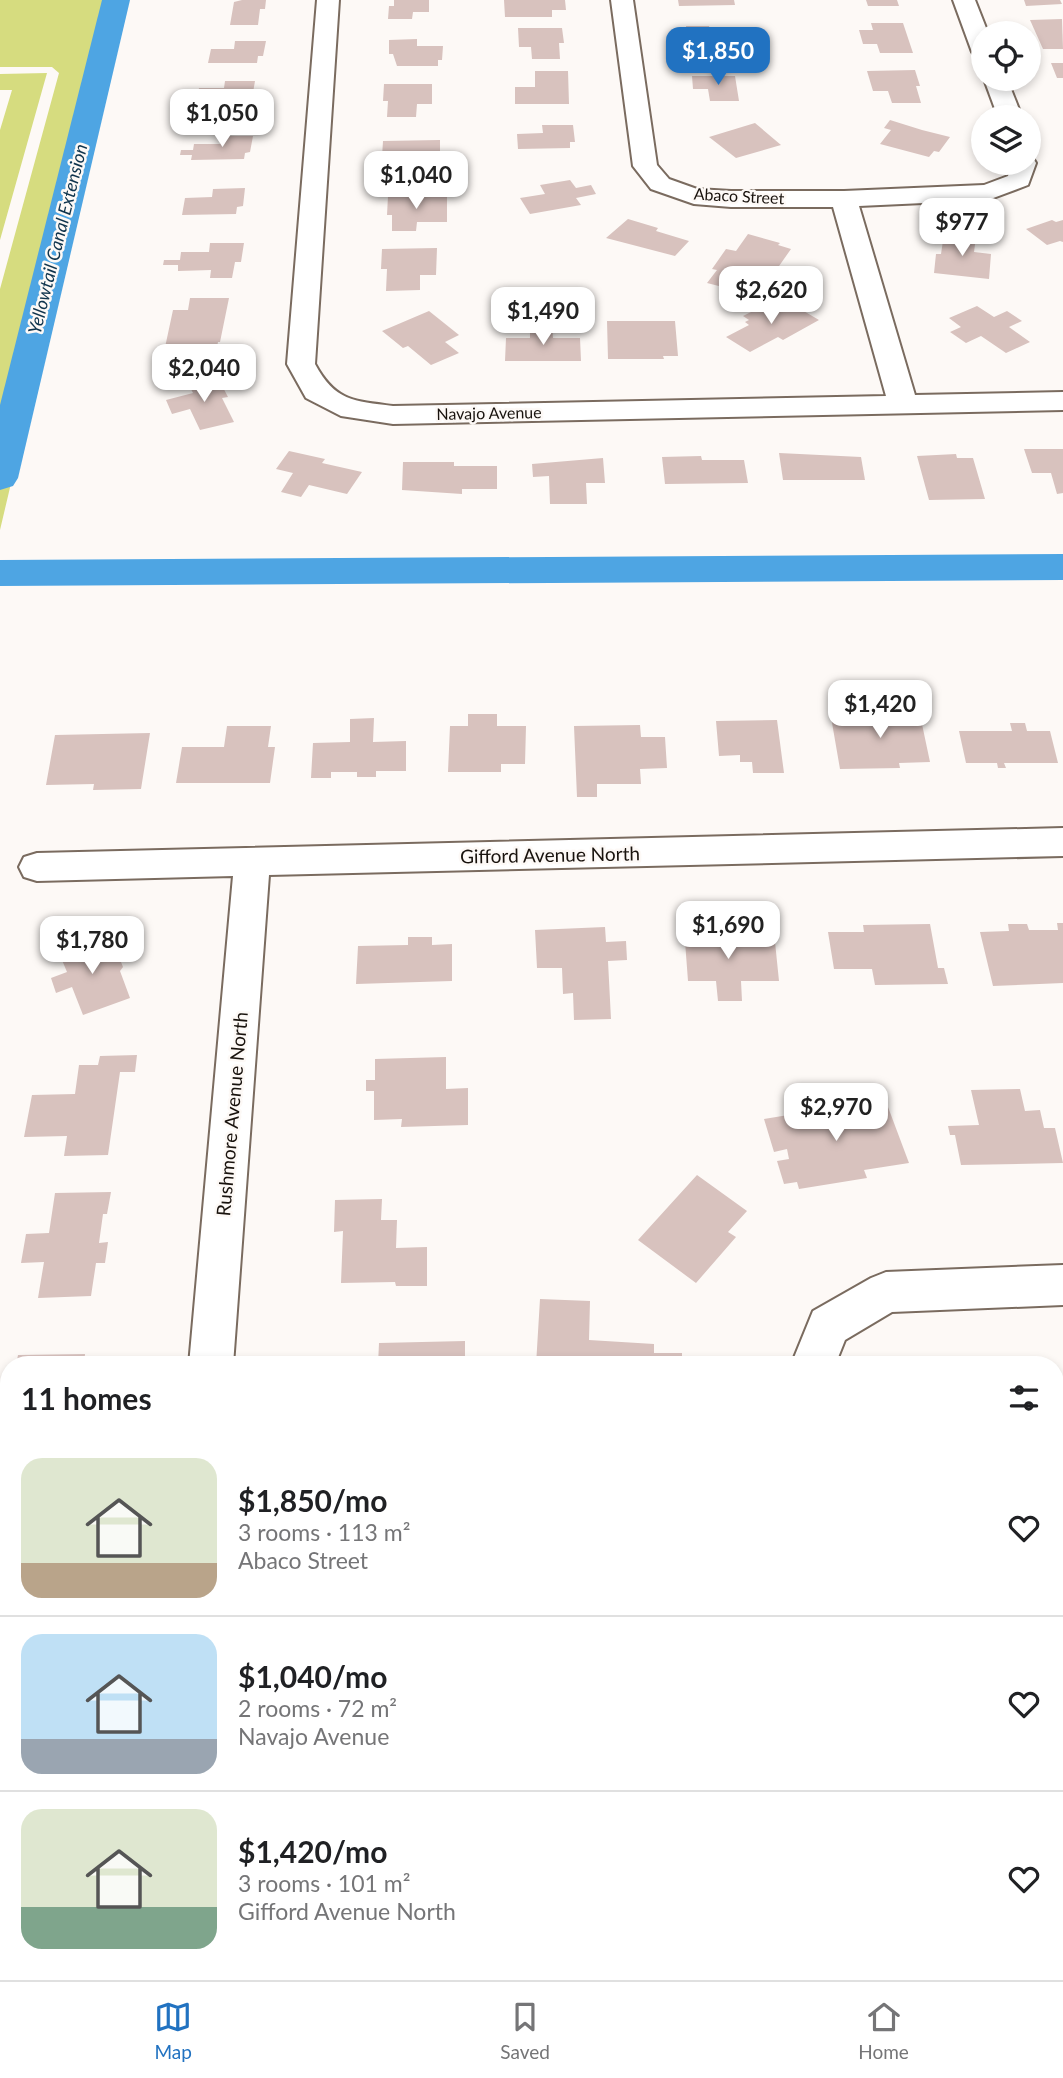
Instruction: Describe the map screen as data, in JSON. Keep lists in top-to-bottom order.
{
  "streets": {
    "street": [
      "Abaco Street",
      "Navajo Avenue",
      "Gifford Avenue North",
      "Rushmore Avenue North"
    ]
  },
  "crossings": [
    ["Gifford Avenue North", "Rushmore Avenue North"]
  ],
  "water": ["Yellowtail Canal Extension"],
  "page": {
    "price": [
      "$1,850",
      "$1,050",
      "$1,040",
      "$977",
      "$2,620",
      "$1,490",
      "$2,040",
      "$1,420",
      "$1,690",
      "$1,780",
      "$2,970"
    ],
    "heading": "11 homes",
    "list": [
      {
        "name": "$1,850/mo",
        "note": "3 rooms · 113 m² · Abaco Street"
      },
      {
        "name": "$1,040/mo",
        "note": "2 rooms · 72 m² · Navajo Avenue"
      },
      {
        "name": "$1,420/mo",
        "note": "3 rooms · 101 m² · Gifford Avenue North"
      }
    ],
    "tabs": ["Map", "Saved", "Home"]
  }
}
